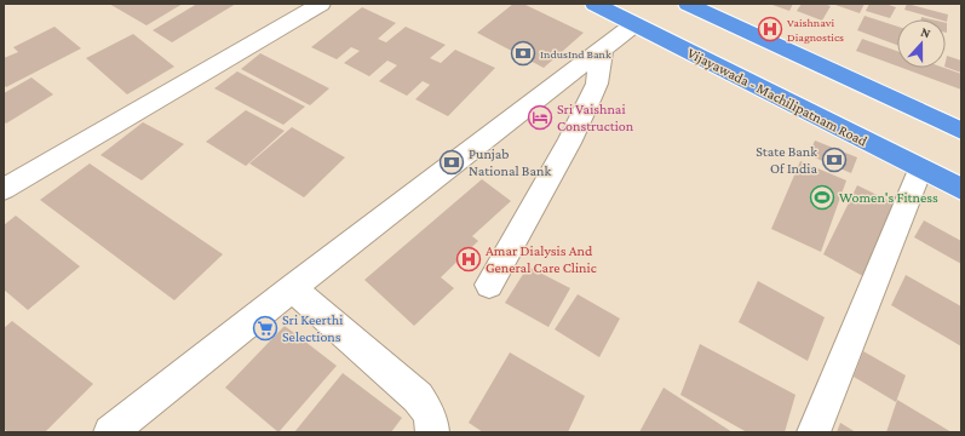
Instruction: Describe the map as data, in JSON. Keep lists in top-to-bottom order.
{
  "streets": {
    "highway": ["Vijayawada - Machilipatnam Road"]
  },
  "places": {
    "hospital": ["Vaishnavi Diagnostics", "Amar Dialysis And General Care Clinic"],
    "bank": ["IndusInd Bank", "State Bank Of India", "Punjab National Bank"],
    "hotel": ["Sri Vaishnai Construction"],
    "sports": ["Women's Fitness"],
    "supermarket": ["Sri Keerthi Selections"]
  },
  "north": "top"
}
